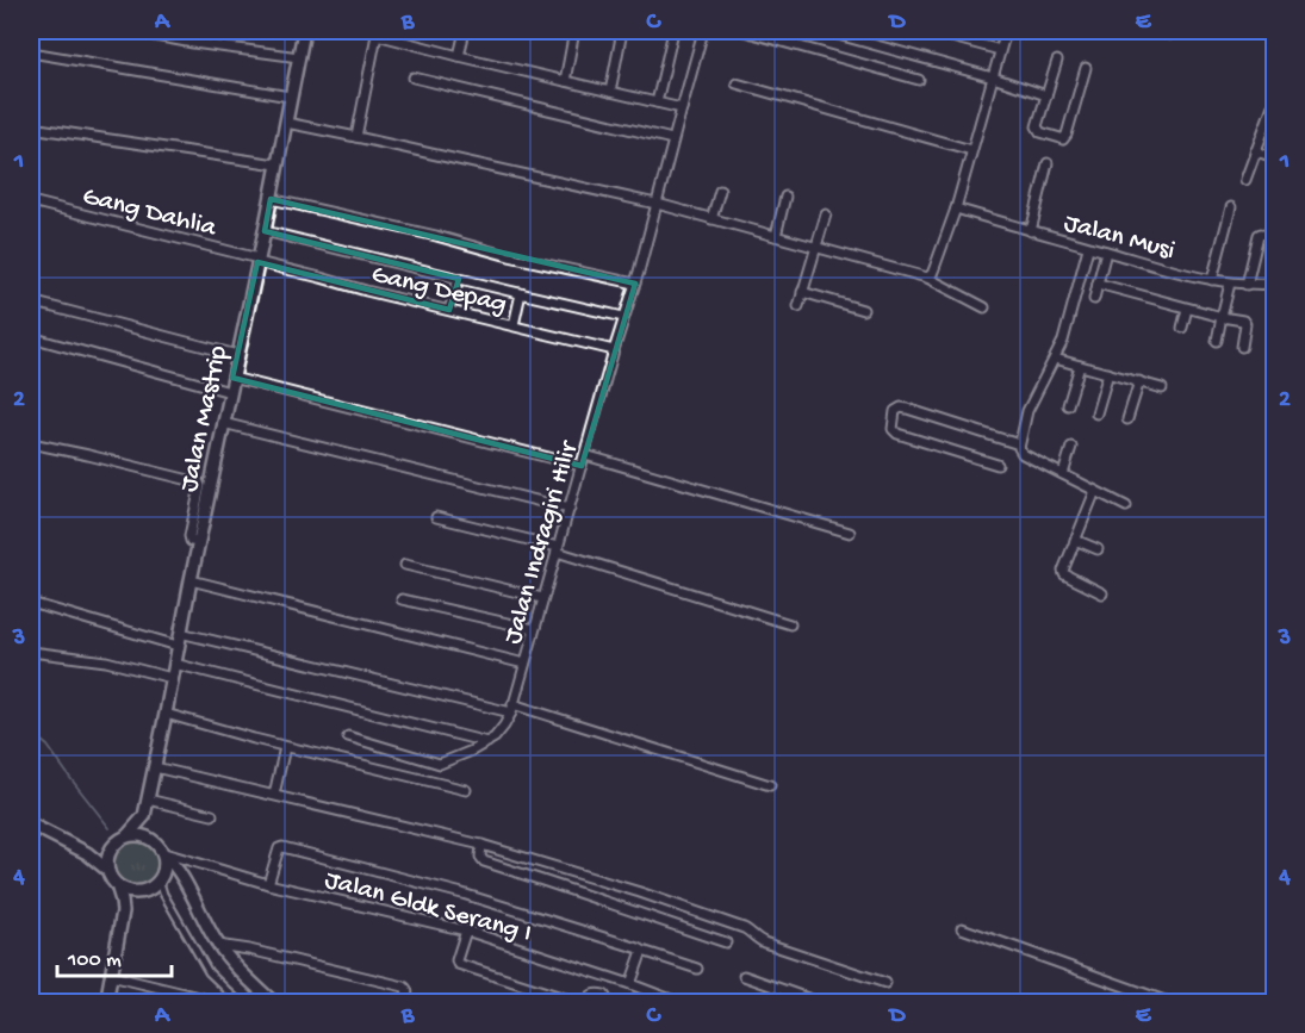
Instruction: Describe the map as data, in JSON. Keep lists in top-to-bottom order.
{
  "streets": {
    "main road": ["Jalan Mastrip"],
    "street": [
      "Gang Dahlia",
      "Jalan Musi",
      "Gang Depag",
      "Jalan Indragiri Hilir",
      "Jalan Gldk Serang I"
    ]
  },
  "crossings": [
    ["Gang Dahlia", "Gang Depag"],
    ["Gang Dahlia", "Jalan Mastrip"],
    ["Gang Depag", "Jalan Mastrip"],
    ["Gang Depag", "Jalan Indragiri Hilir"],
    ["Jalan Mastrip", "Jalan Gldk Serang I"]
  ],
  "scale_bar": "100 m",
  "grid": {
    "columns": [
      "A",
      "B",
      "C",
      "D",
      "E"
    ],
    "rows": [
      "1",
      "2",
      "3",
      "4"
    ]
  }
}
